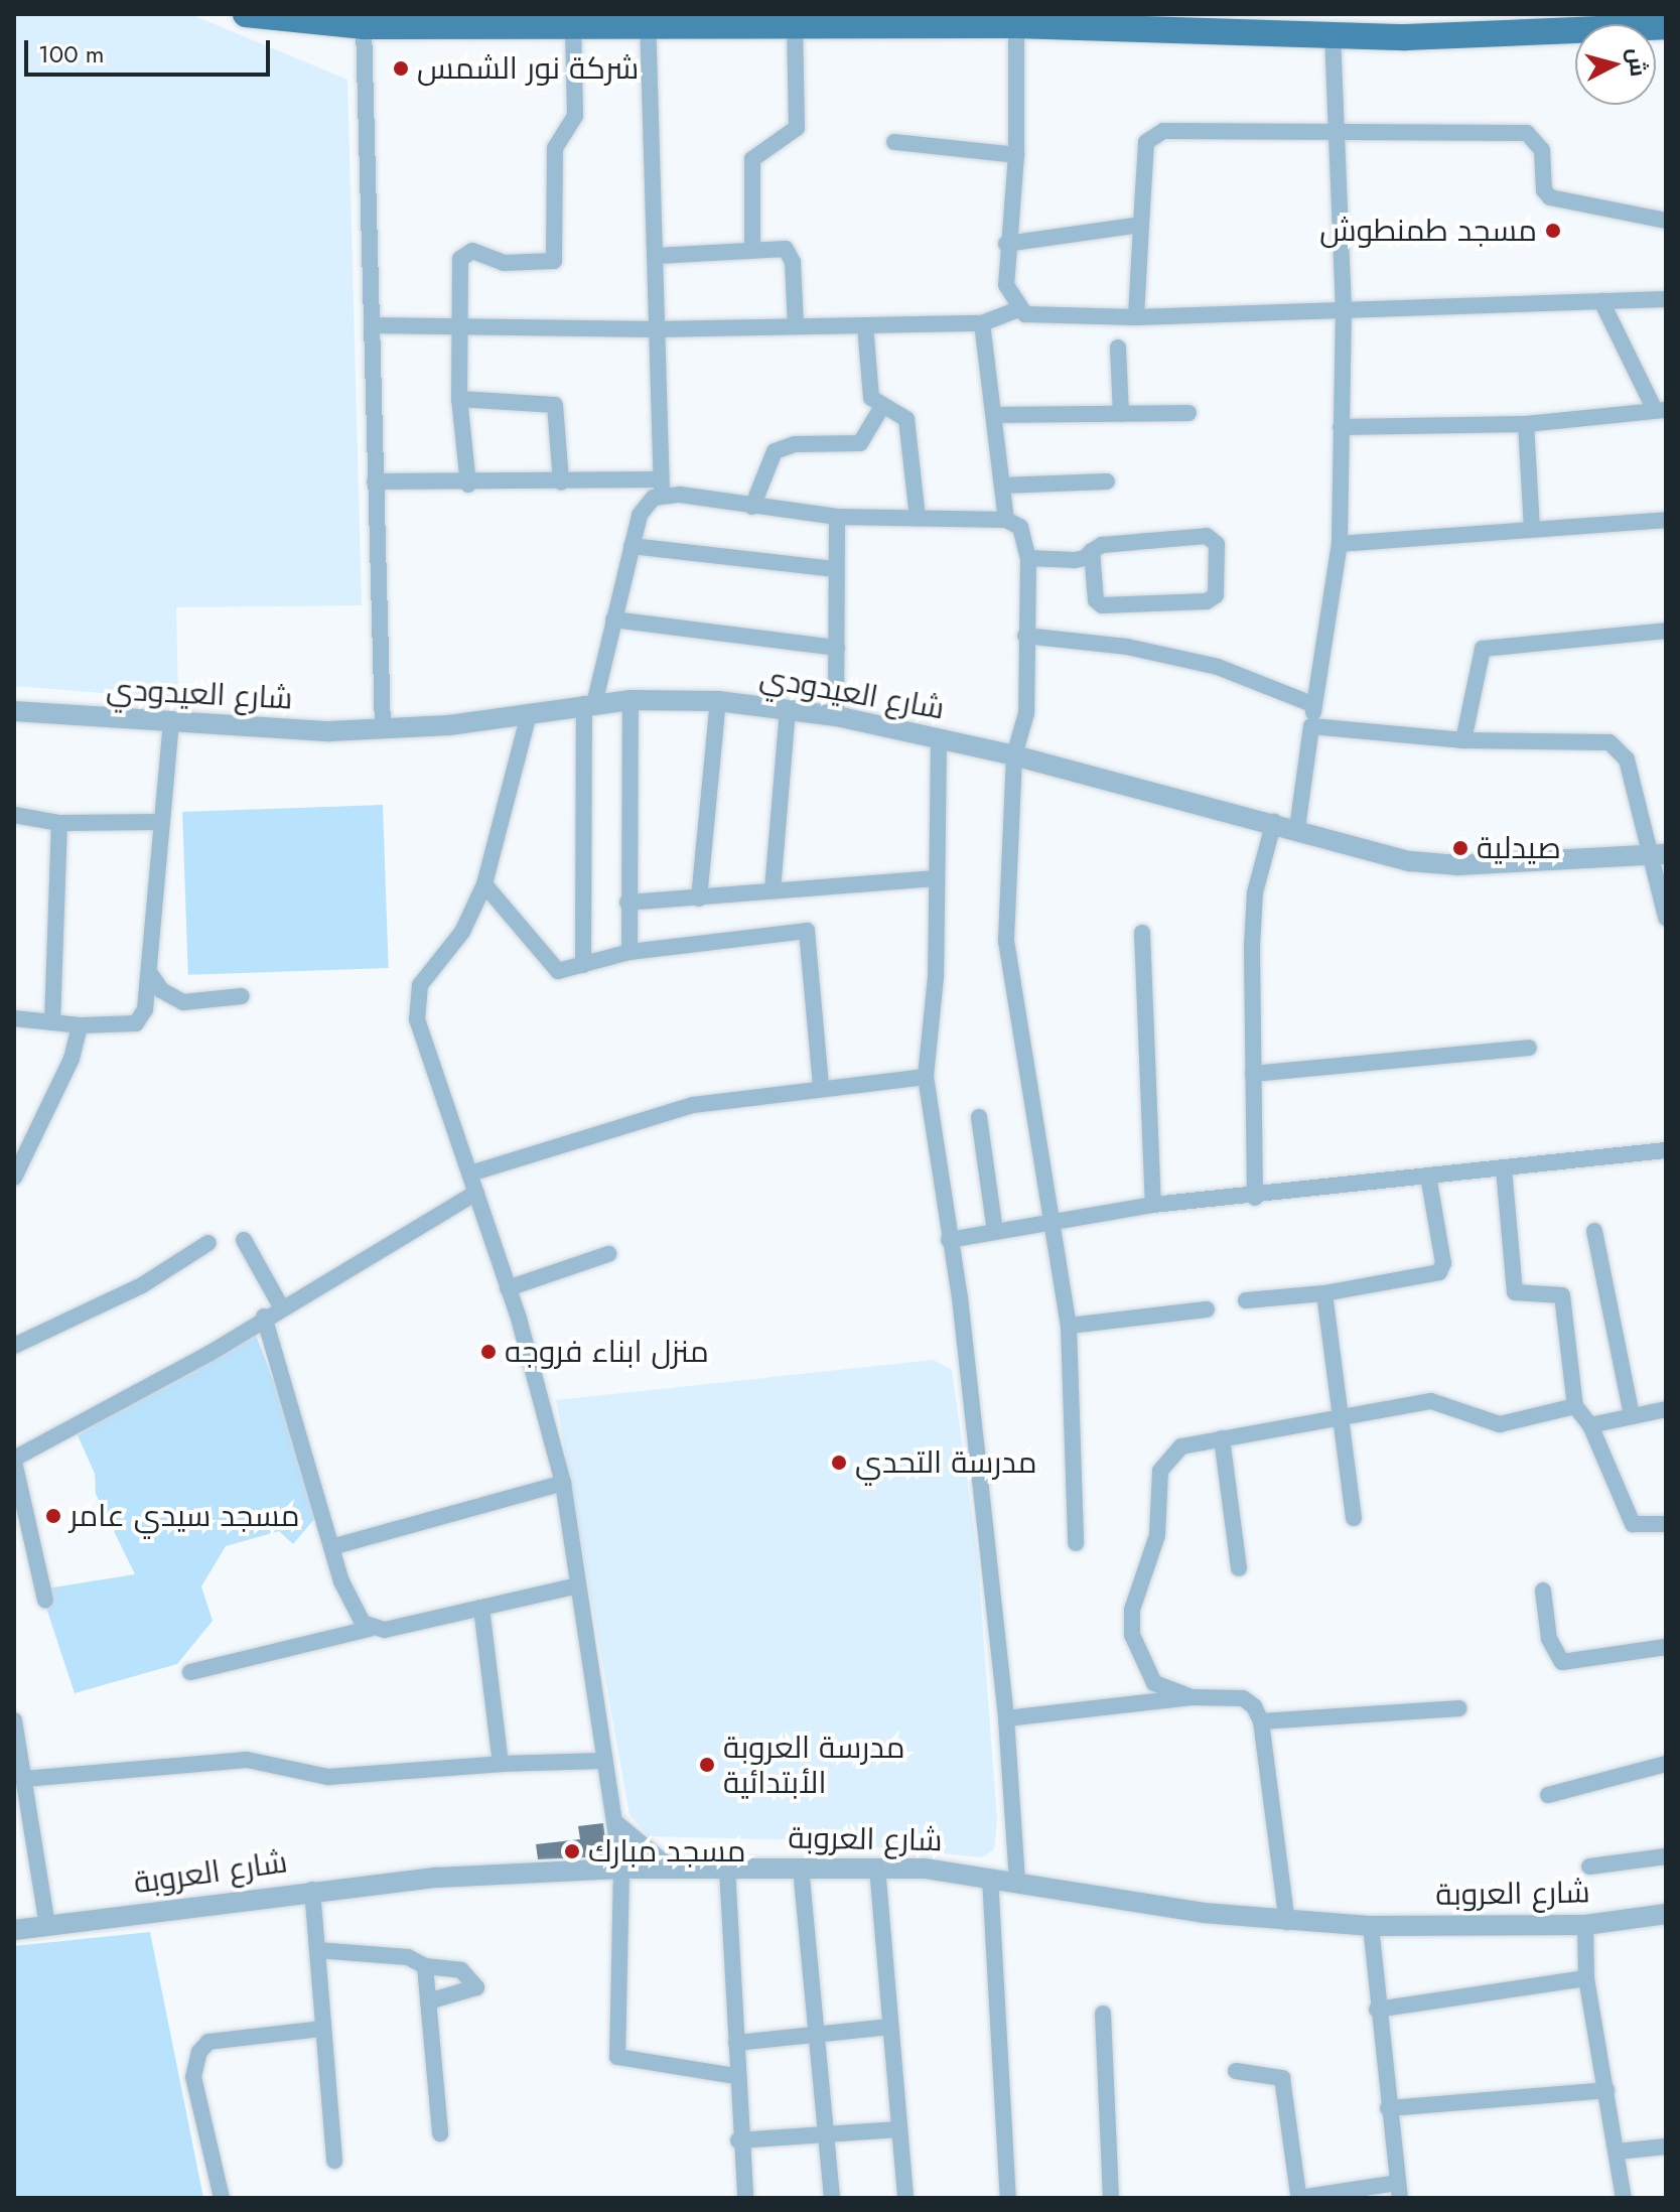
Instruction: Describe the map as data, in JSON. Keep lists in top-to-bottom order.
{
  "streets": {
    "street": ["شارع العيدودي", "شارع العروبة"]
  },
  "places": [
    "شركة نور الشمس",
    "مسجد طمنطوش",
    "صيدلية",
    "منزل ابناء فروجه",
    "مدرسة التحدي",
    "مسجد سيدي عامر",
    "مدرسة العروبة الأبتدائية",
    "مسجد مبارك"
  ],
  "scale_bar": "100 m",
  "north": "right"
}
